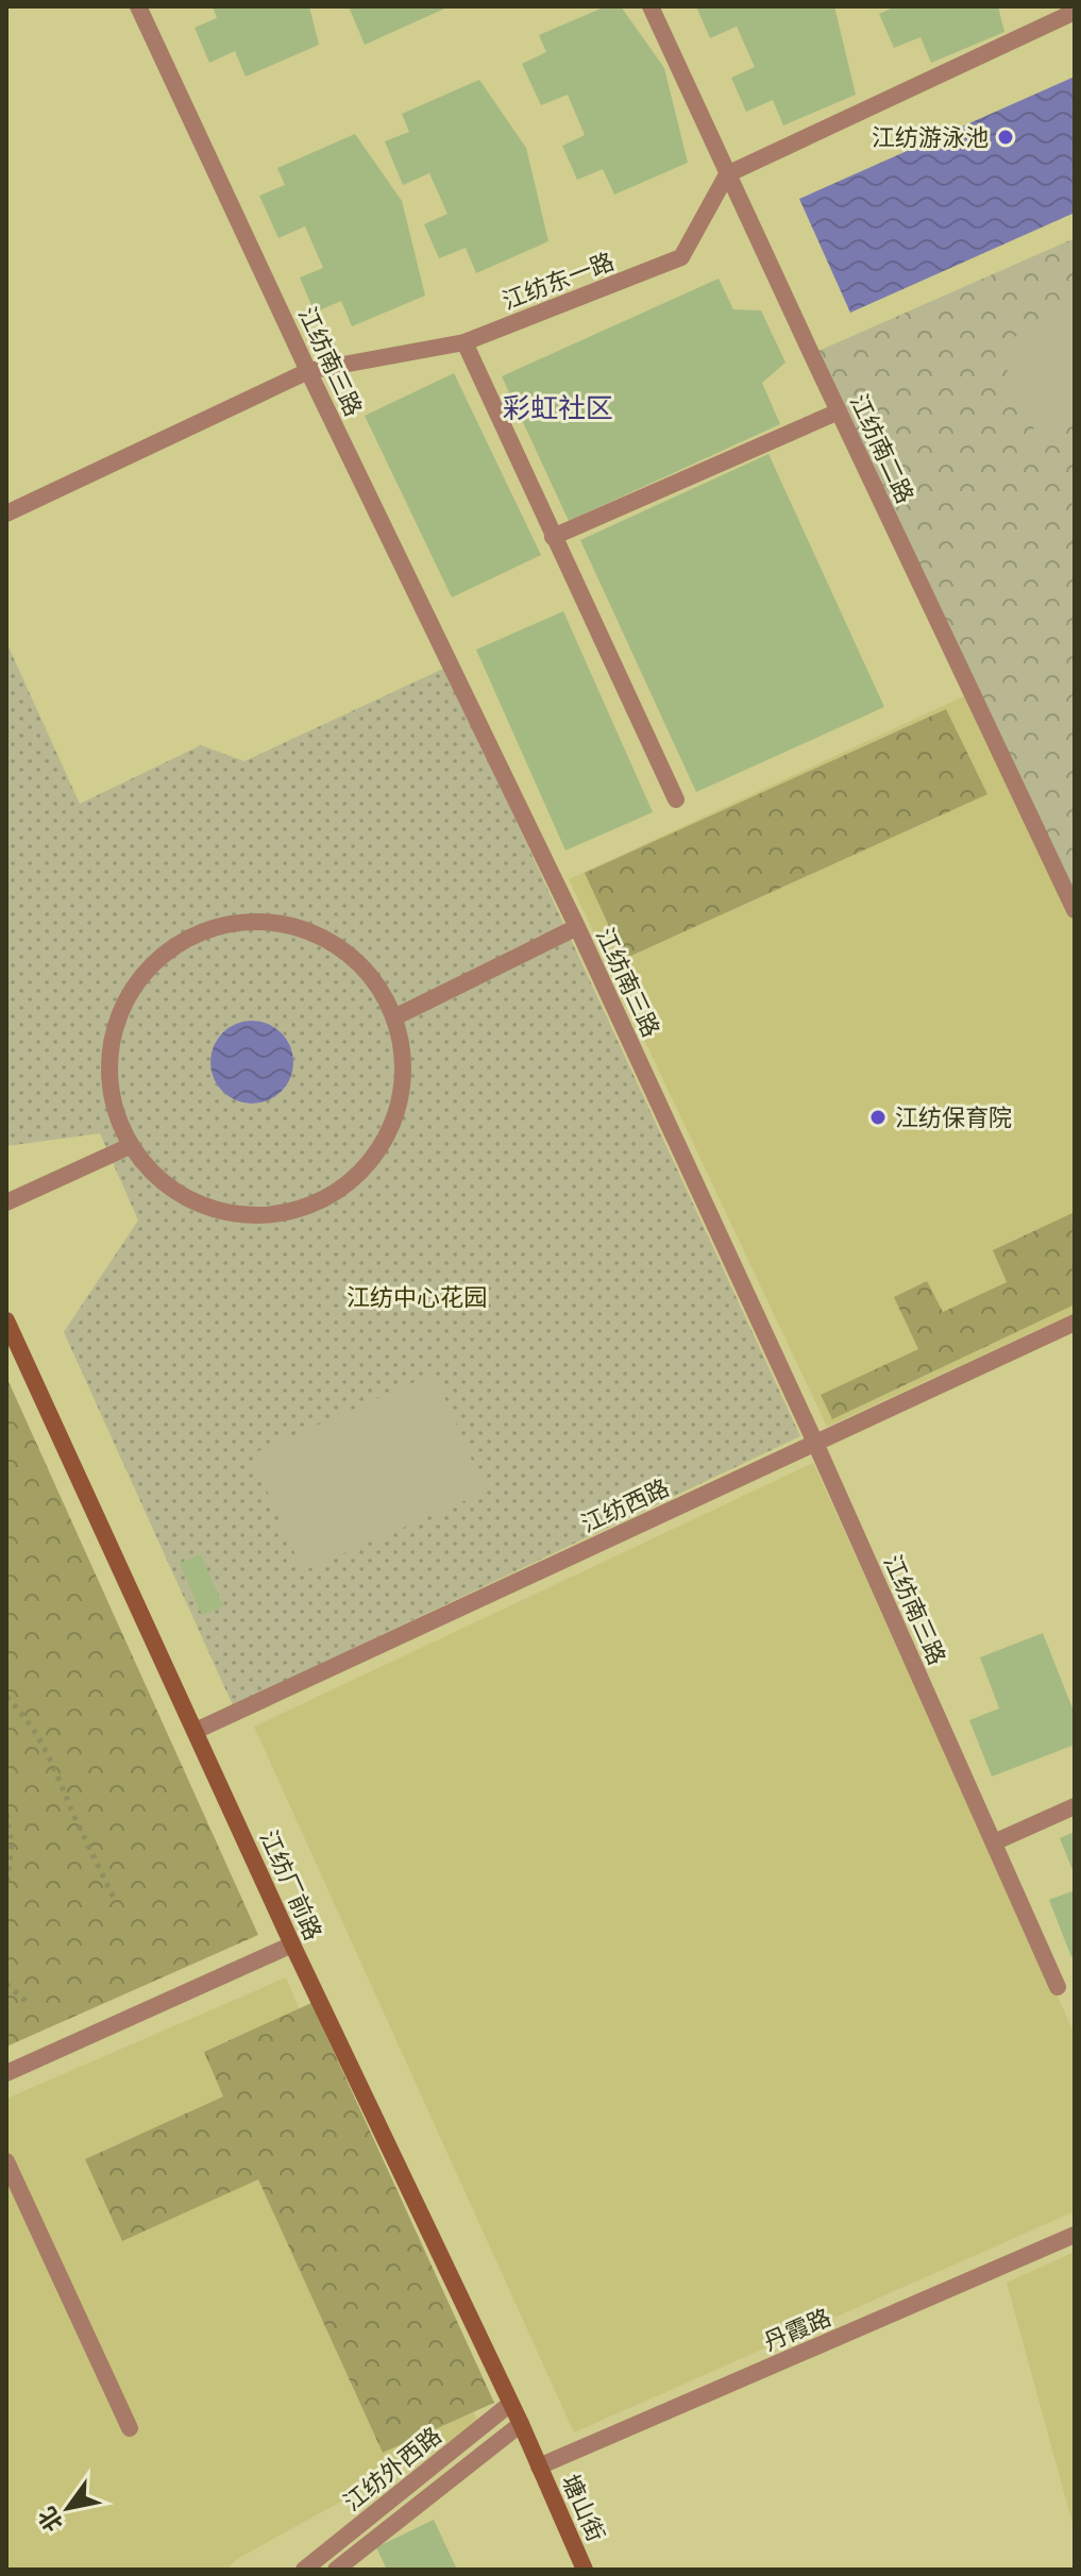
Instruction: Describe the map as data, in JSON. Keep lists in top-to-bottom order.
{
  "streets": {
    "main road": ["江纺厂前路", "塘山街"],
    "street": [
      "江纺东一路",
      "江纺南三路",
      "江纺南二路",
      "江纺西路",
      "丹霞路",
      "江纺外西路"
    ]
  },
  "crossings": [
    ["江纺东一路", "江纺南三路"],
    ["江纺东一路", "江纺南二路"],
    ["江纺南三路", "江纺西路"],
    ["江纺西路", "江纺厂前路"],
    ["江纺厂前路", "丹霞路"],
    ["江纺厂前路", "江纺外西路"],
    ["江纺厂前路", "塘山街"],
    ["丹霞路", "塘山街"]
  ],
  "districts": ["彩虹社区"],
  "parks": ["江纺中心花园"],
  "places": ["江纺游泳池", "江纺保育院"],
  "north": "bottom left"
}
